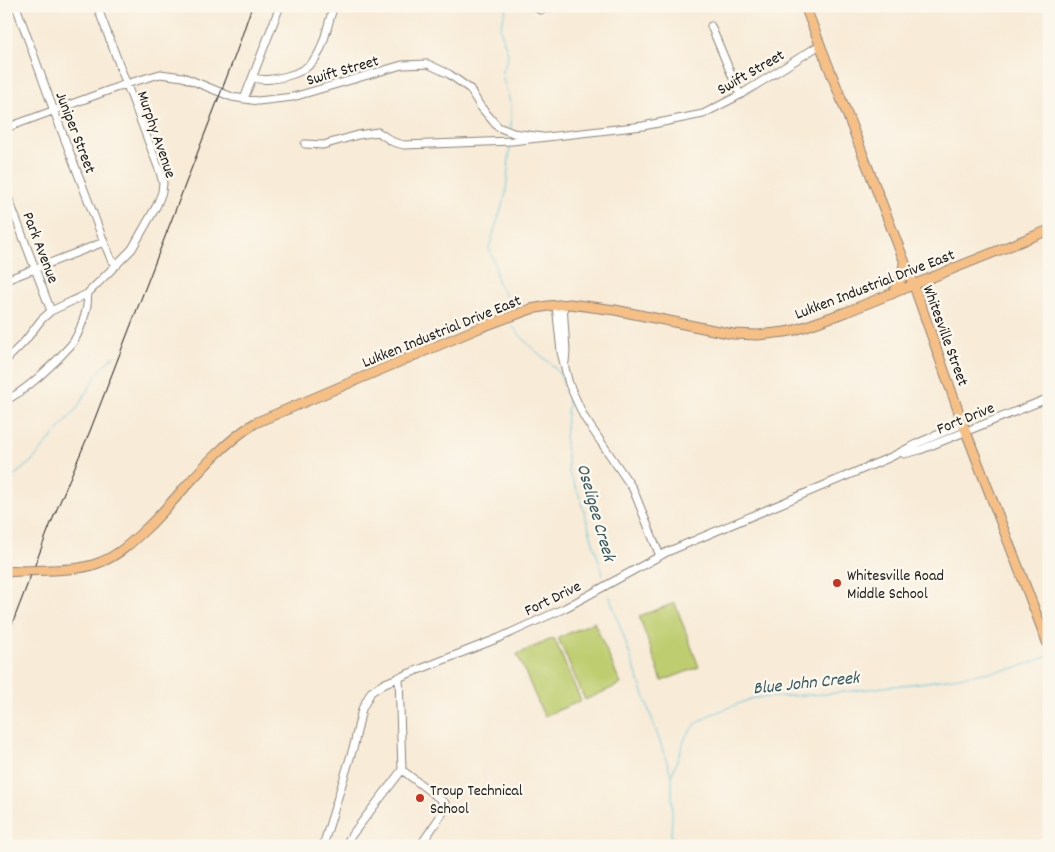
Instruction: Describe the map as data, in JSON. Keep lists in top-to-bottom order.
{
  "streets": {
    "main road": ["Lukken Industrial Drive East", "Whitesville Street"],
    "street": [
      "Swift Street",
      "Juniper Street",
      "Murphy Avenue",
      "Park Avenue",
      "Fort Drive"
    ]
  },
  "crossings": [
    ["Swift Street", "Juniper Street"],
    ["Swift Street", "Murphy Avenue"],
    ["Swift Street", "Whitesville Street"],
    ["Juniper Street", "Murphy Avenue"],
    ["Murphy Avenue", "Park Avenue"],
    ["Lukken Industrial Drive East", "Whitesville Street"],
    ["Whitesville Street", "Fort Drive"]
  ],
  "water": ["Oseligee Creek", "Blue John Creek"],
  "places": ["Whitesville Road Middle School", "Troup Technical School"]
}
